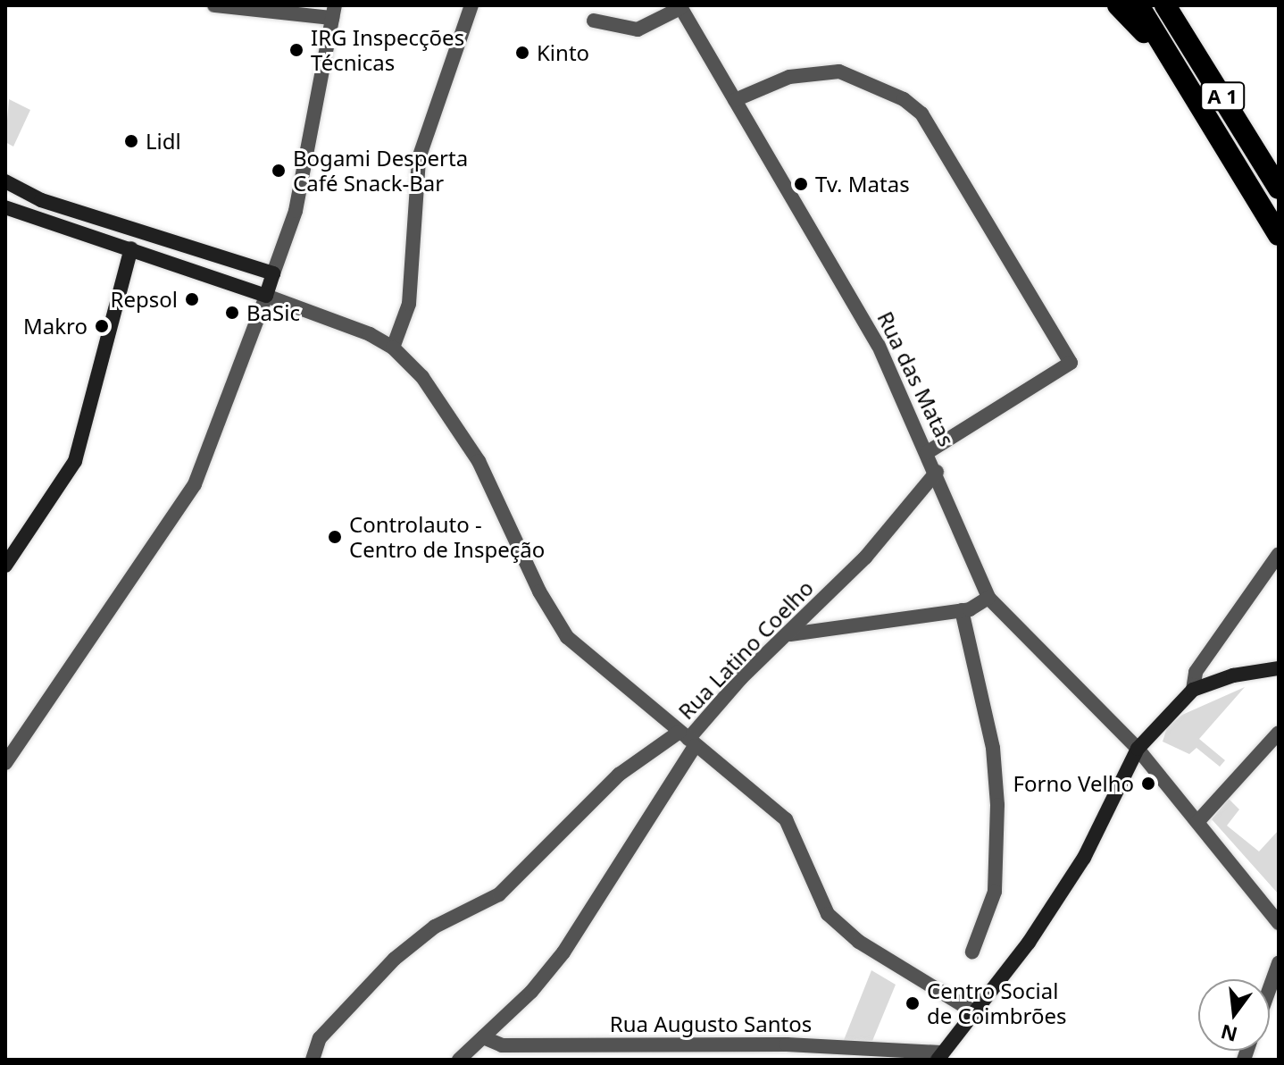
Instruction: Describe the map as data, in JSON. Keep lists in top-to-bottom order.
{
  "streets": {
    "highway": ["A 1"],
    "street": ["Rua das Matas", "Rua Latino Coelho", "Rua Augusto Santos"]
  },
  "crossings": [
    ["Rua das Matas", "Rua Latino Coelho"],
    ["Rua Latino Coelho", "Rua Augusto Santos"]
  ],
  "places": [
    "IRG Inspecções Técnicas",
    "Kinto",
    "Lidl",
    "Bogami Desperta Café Snack-Bar",
    "Tv. Matas",
    "Repsol",
    "BaSic",
    "Makro",
    "Controlauto - Centro de Inspeção",
    "Forno Velho",
    "Centro Social de Coimbrões"
  ],
  "north": "bottom"
}
